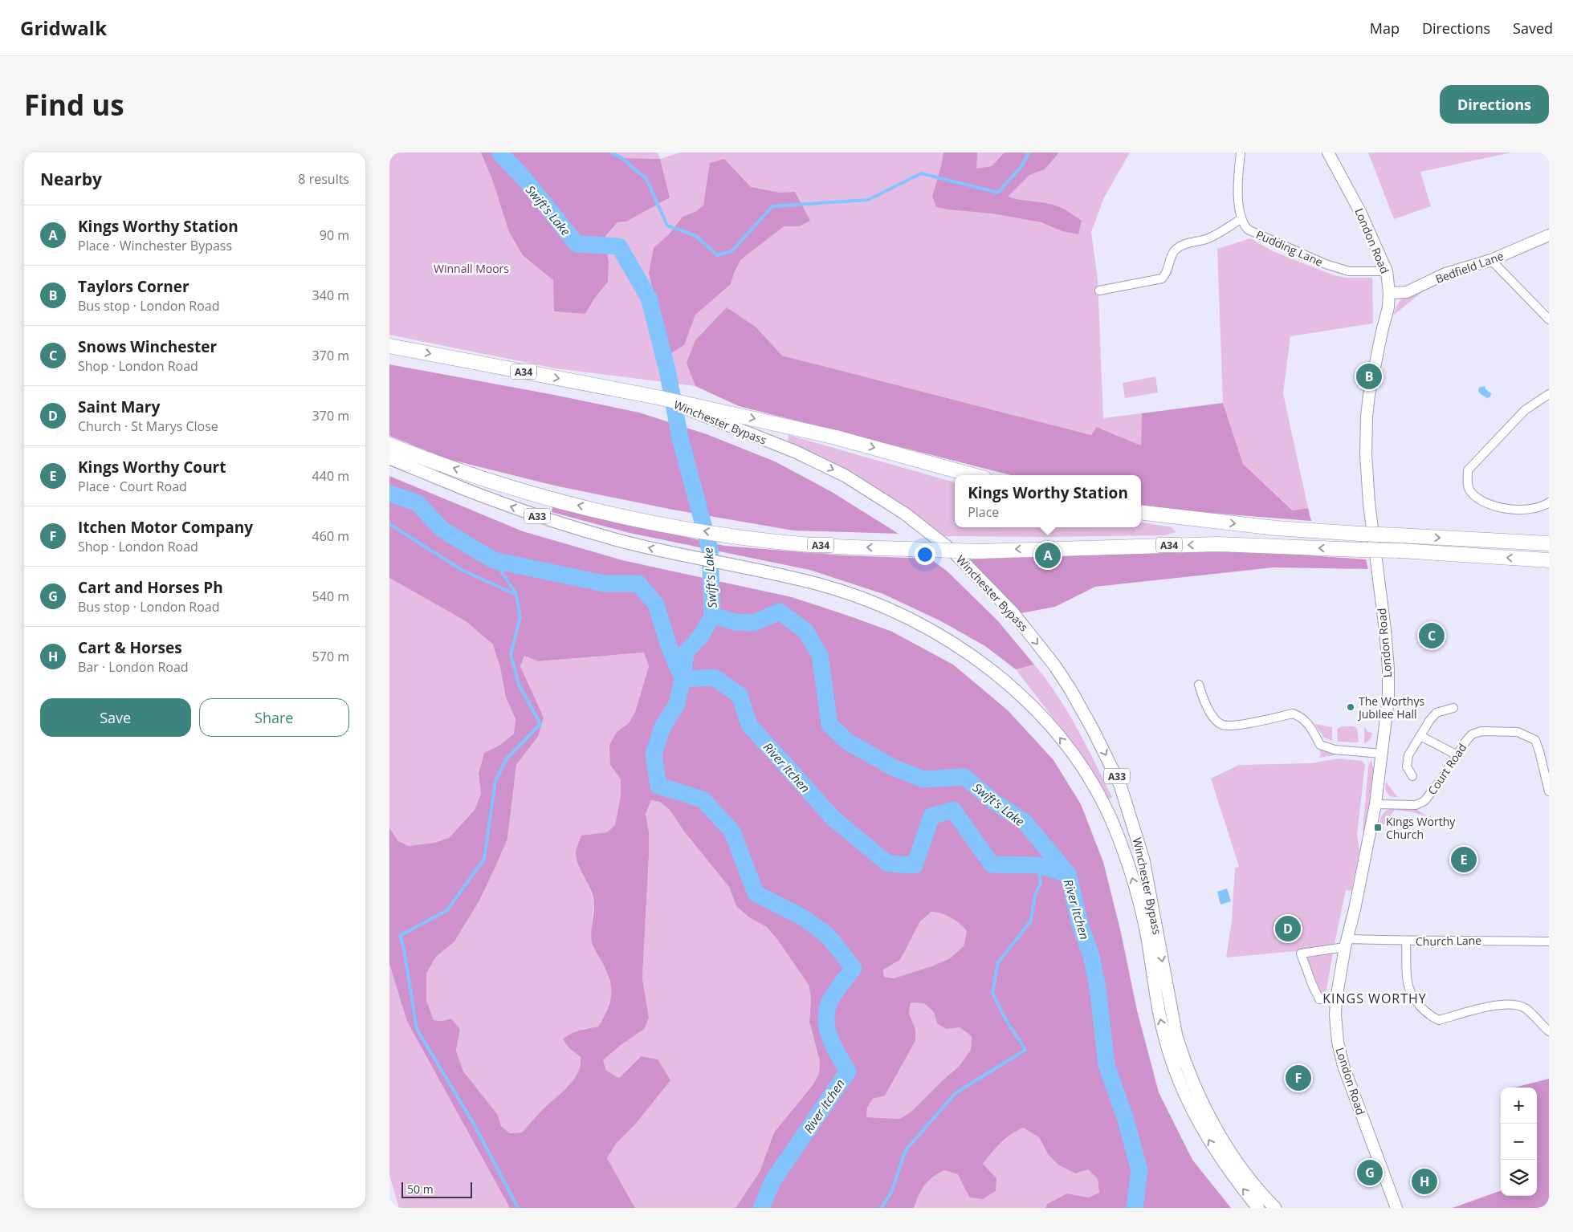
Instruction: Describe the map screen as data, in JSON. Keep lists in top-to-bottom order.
{
  "streets": {
    "highway": ["A34"],
    "main road": [
      "London Road",
      "Bedfield Lane",
      "Winchester Bypass",
      "A33"
    ],
    "street": ["Pudding Lane", "Court Road", "Church Lane"]
  },
  "crossings": [
    ["London Road", "Pudding Lane"],
    ["London Road", "Bedfield Lane"],
    ["London Road", "Court Road"],
    ["London Road", "Church Lane"],
    ["A34", "Winchester Bypass"]
  ],
  "districts": ["KINGS WORTHY"],
  "water": ["Swift's Lake", "River Itchen"],
  "parks": ["Winnall Moors"],
  "places": {
    "other": ["The Worthys Jubilee Hall"],
    "transit": ["Kings Worthy Church"]
  },
  "scale_bar": "50 m",
  "page": {
    "header": "Gridwalk",
    "nav": ["Map", "Directions", "Saved"],
    "buttons": [
      "Directions",
      ["Save", "Share"]
    ],
    "title": "Find us",
    "heading": ["Nearby", "8 results"],
    "list": [
      {
        "mark": "A",
        "name": "Kings Worthy Station",
        "note": "Place · Winchester Bypass",
        "value": "90 m"
      },
      {
        "mark": "B",
        "name": "Taylors Corner",
        "note": "Bus stop · London Road",
        "value": "340 m"
      },
      {
        "mark": "C",
        "name": "Snows Winchester",
        "note": "Shop · London Road",
        "value": "370 m"
      },
      {
        "mark": "D",
        "name": "Saint Mary",
        "note": "Church · St Marys Close",
        "value": "370 m"
      },
      {
        "mark": "E",
        "name": "Kings Worthy Court",
        "note": "Place · Court Road",
        "value": "440 m"
      },
      {
        "mark": "F",
        "name": "Itchen Motor Company",
        "note": "Shop · London Road",
        "value": "460 m"
      },
      {
        "mark": "G",
        "name": "Cart and Horses Ph",
        "note": "Bus stop · London Road",
        "value": "540 m"
      },
      {
        "mark": "H",
        "name": "Cart & Horses",
        "note": "Bar · London Road",
        "value": "570 m"
      }
    ],
    "pins": [
      "B",
      "A",
      "C",
      "E",
      "D",
      "F",
      "G",
      "H"
    ],
    "popup": ["Kings Worthy Station", "Place"],
    "map_buttons": ["+", "−"],
    "scale": "50 m"
  }
}
